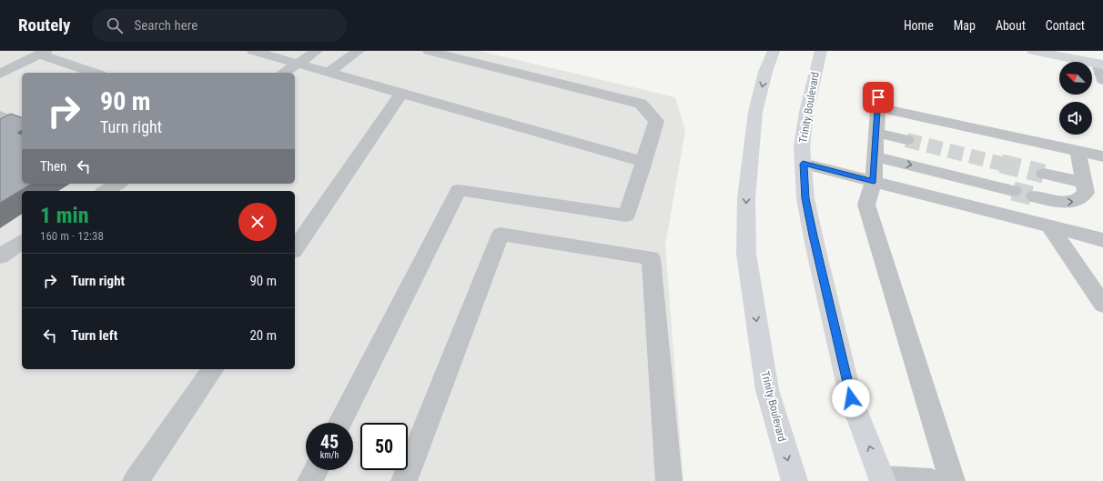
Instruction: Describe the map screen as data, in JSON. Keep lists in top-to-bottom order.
{
  "streets": {
    "main road": ["Trinity Boulevard"]
  },
  "north": "top left",
  "page": {
    "header": "Routely",
    "search": "Search here",
    "nav": [
      "Home",
      "Map",
      "About",
      "Contact"
    ],
    "turn": ["90 m", "Turn right"],
    "then": "Then",
    "heading": ["1 min", "160 m · 12:38"],
    "list": [
      {
        "name": "Turn right",
        "value": "90 m"
      },
      {
        "name": "Turn left",
        "value": "20 m"
      }
    ],
    "speed": "45 km/h",
    "limit": "50"
  }
}
